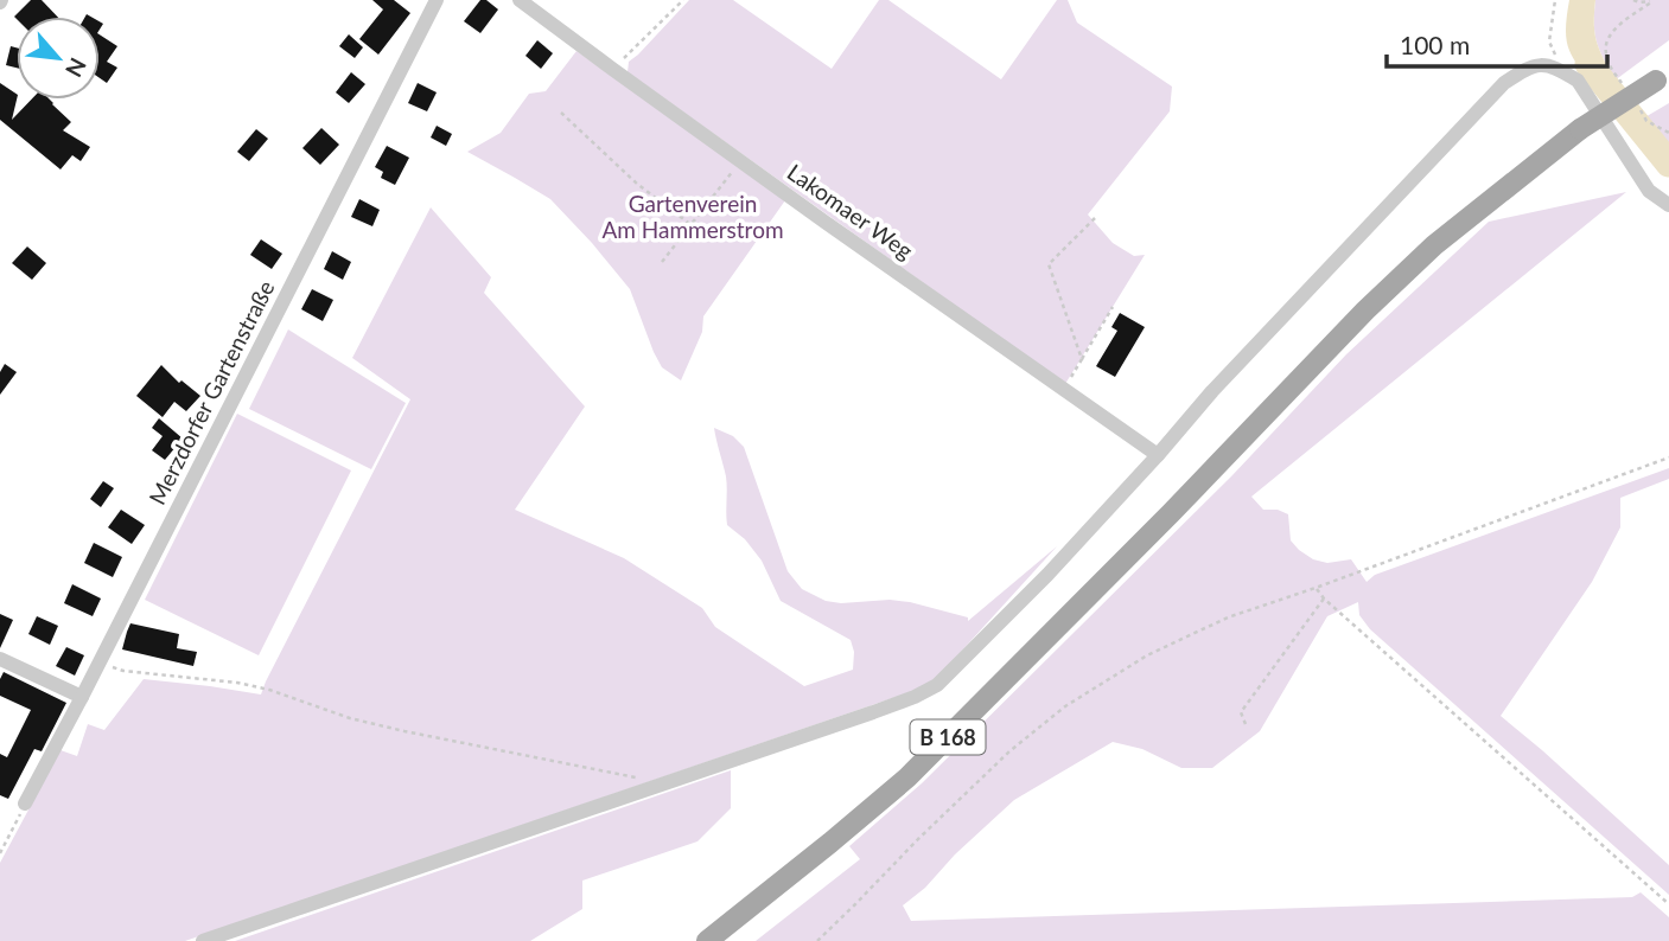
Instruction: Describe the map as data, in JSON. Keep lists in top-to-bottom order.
{
  "streets": {
    "main road": ["B 168"],
    "street": ["Lakomaer Weg", "Merzdorfer Gartenstraße"]
  },
  "parks": ["Gartenverein Am Hammerstrom"],
  "scale_bar": "100 m",
  "north": "bottom right"
}
